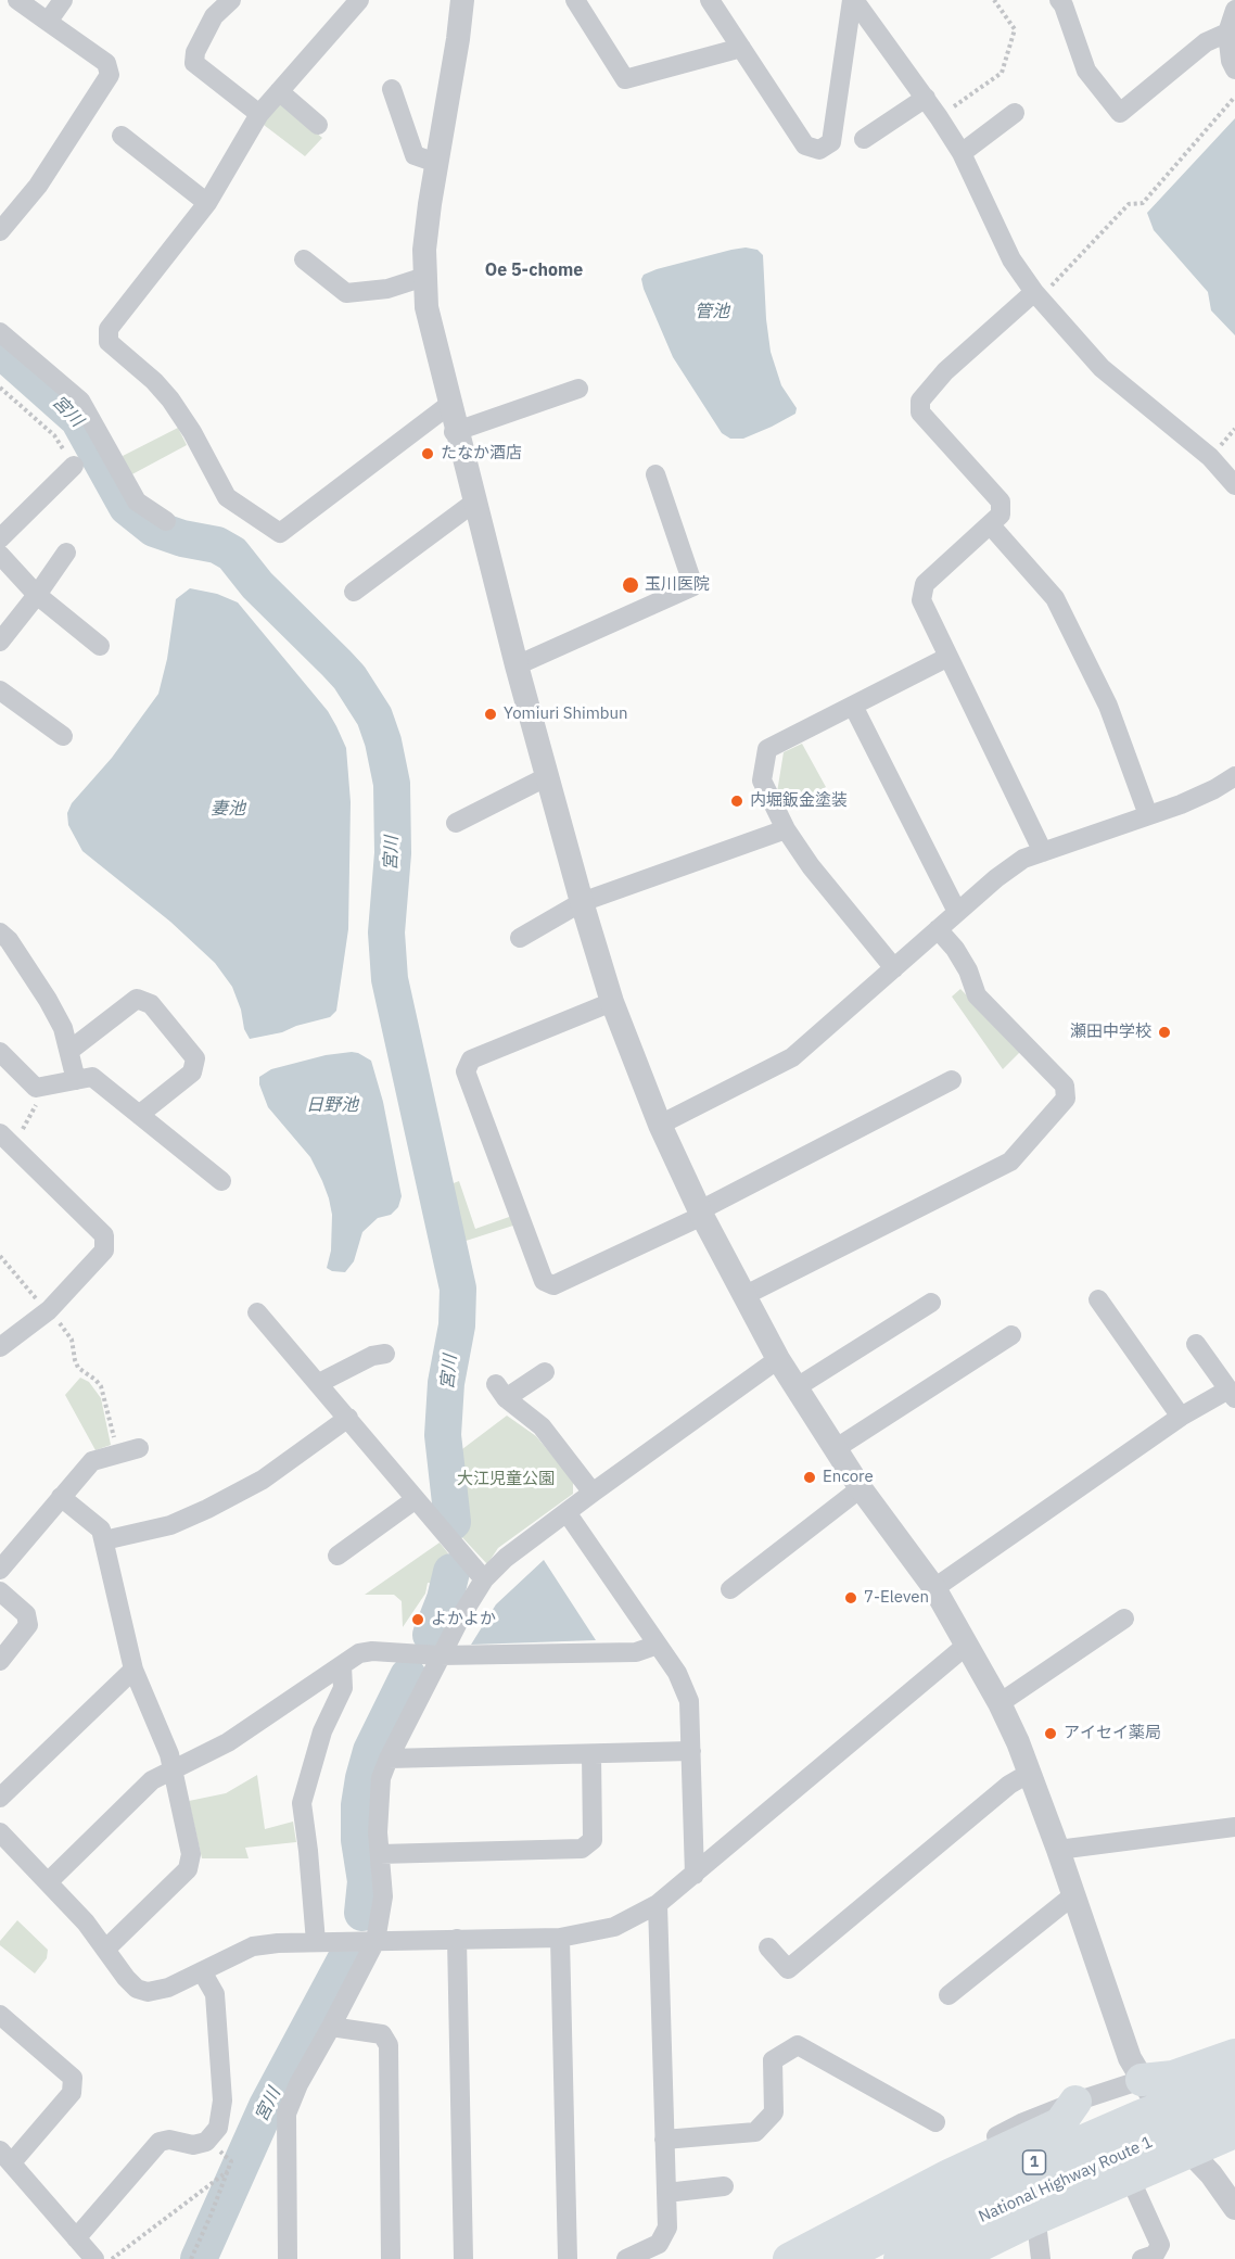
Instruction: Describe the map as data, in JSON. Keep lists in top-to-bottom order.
{
  "streets": {
    "highway": ["1", "National Highway Route 1"]
  },
  "districts": ["Oe 5-chome"],
  "water": [
    "管池",
    "宮川",
    "妻池",
    "日野池"
  ],
  "parks": ["大江児童公園"],
  "places": [
    "たなか酒店",
    "玉川医院",
    "Yomiuri Shimbun",
    "内堀鈑金塗装",
    "瀬田中学校",
    "Encore",
    "7-Eleven",
    "よかよか",
    "アイセイ薬局"
  ]
}
